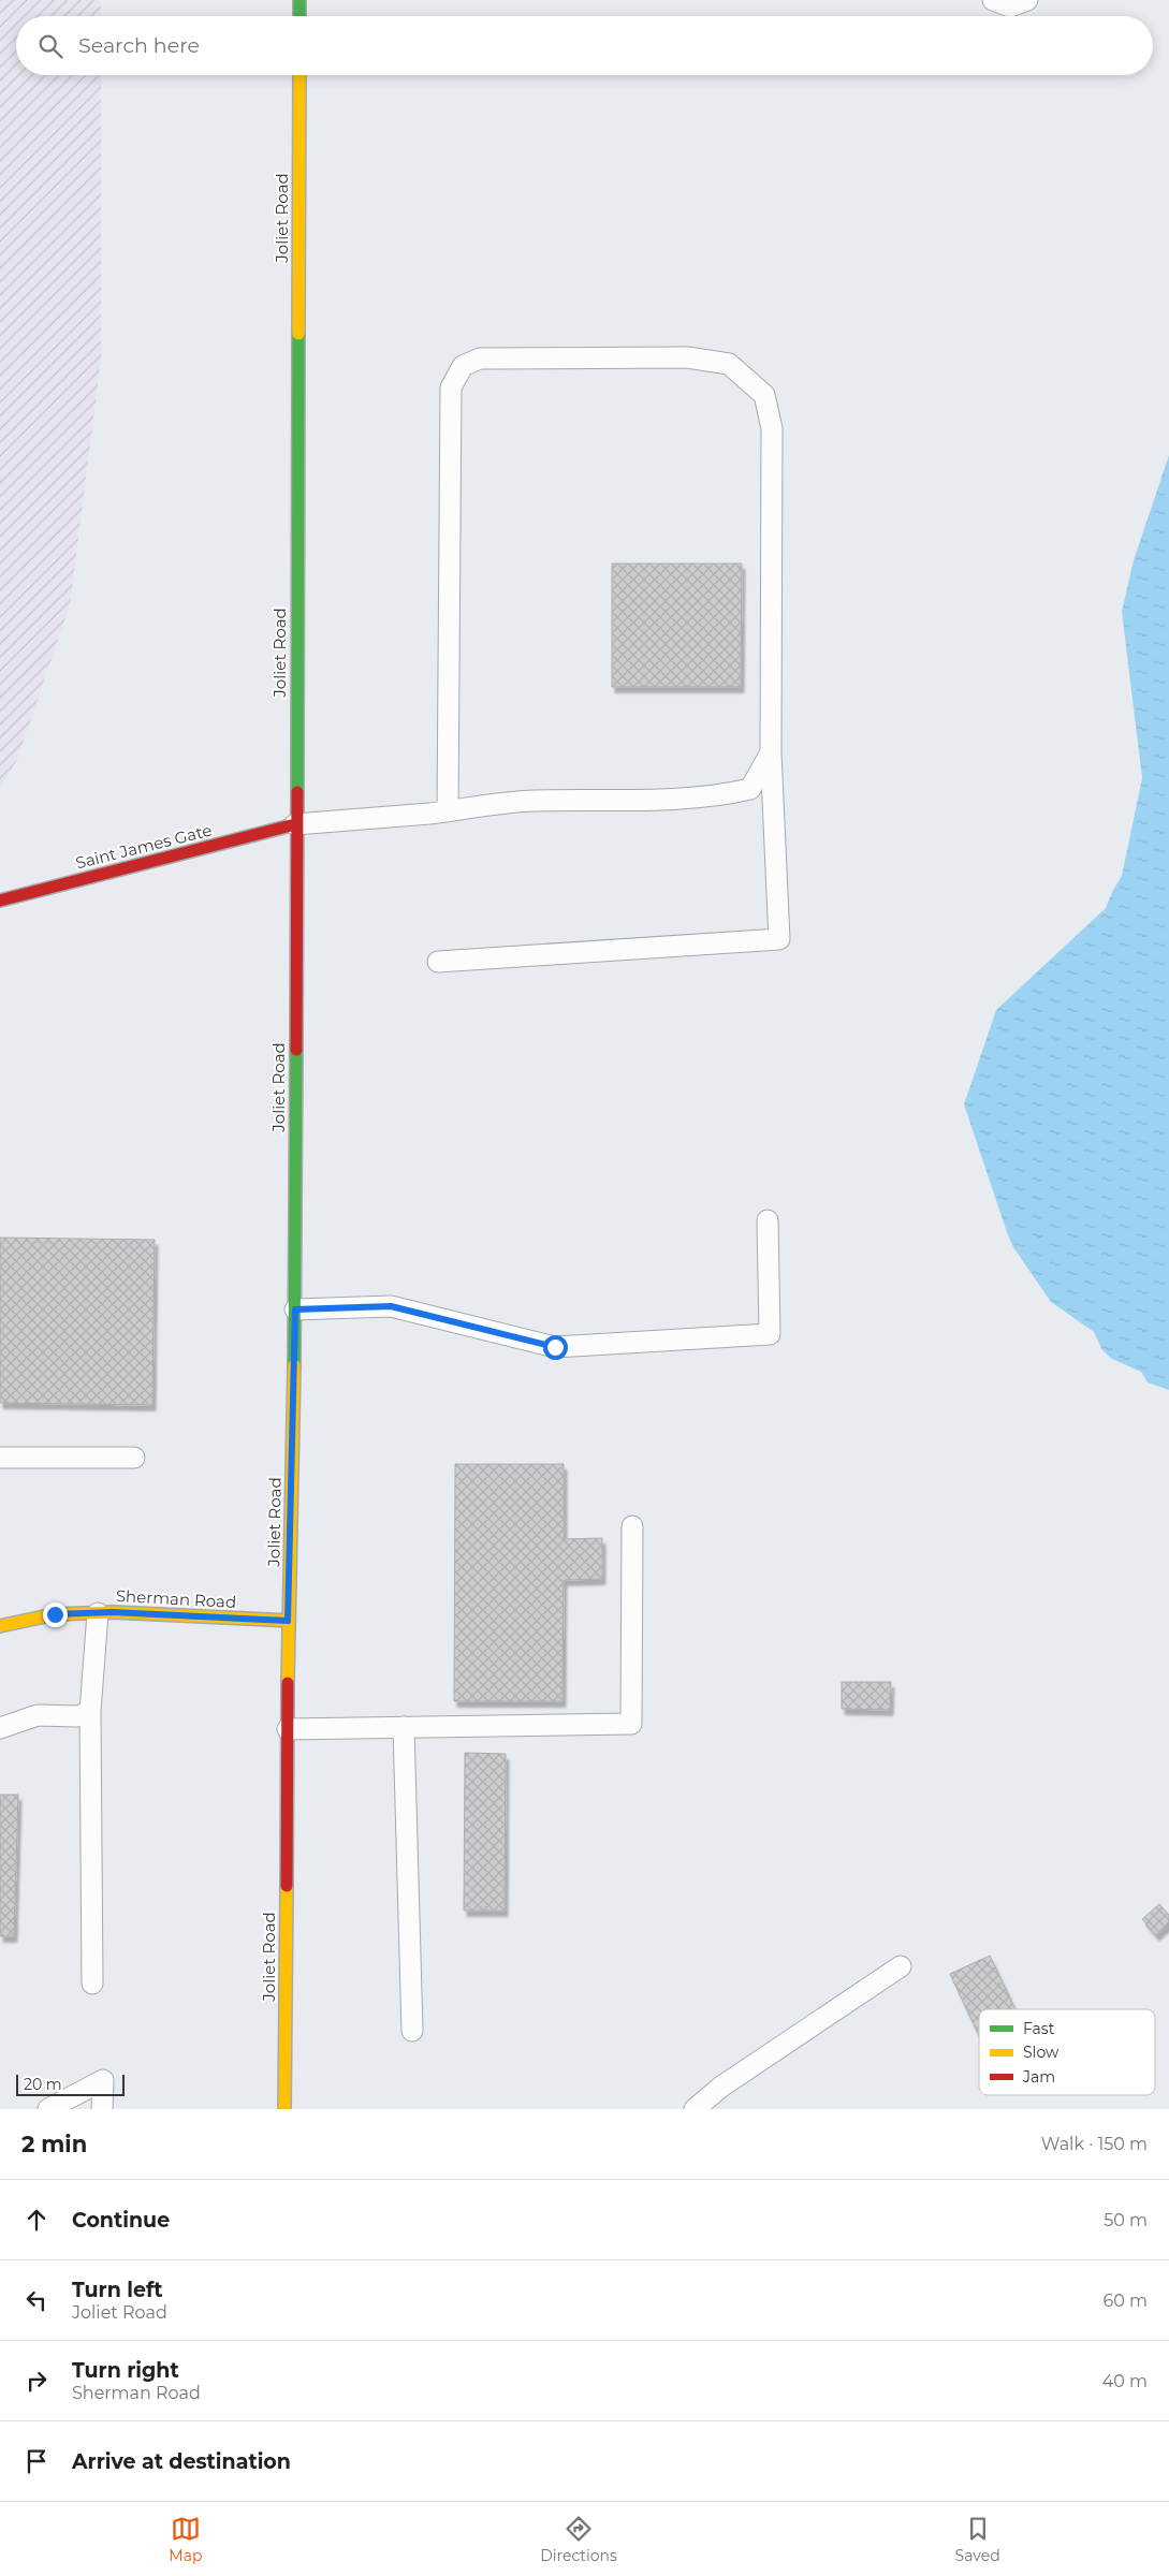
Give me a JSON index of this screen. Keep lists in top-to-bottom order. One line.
{"streets":{"main road":["Joliet Road","Saint James Gate","Sherman Road"]},"crossings":[["Joliet Road","Saint James Gate"],["Joliet Road","Sherman Road"]],"legend":["Fast","Slow","Jam"],"scale_bar":"20 m","page":{"search":"Search here","scale":"20 m","heading":["2 min","Walk · 150 m"],"list":[["Continue","50 m"],["Turn left","Joliet Road","60 m"],["Turn right","Sherman Road","40 m"],"Arrive at destination"],"nav":["Map","Directions","Saved"]}}
